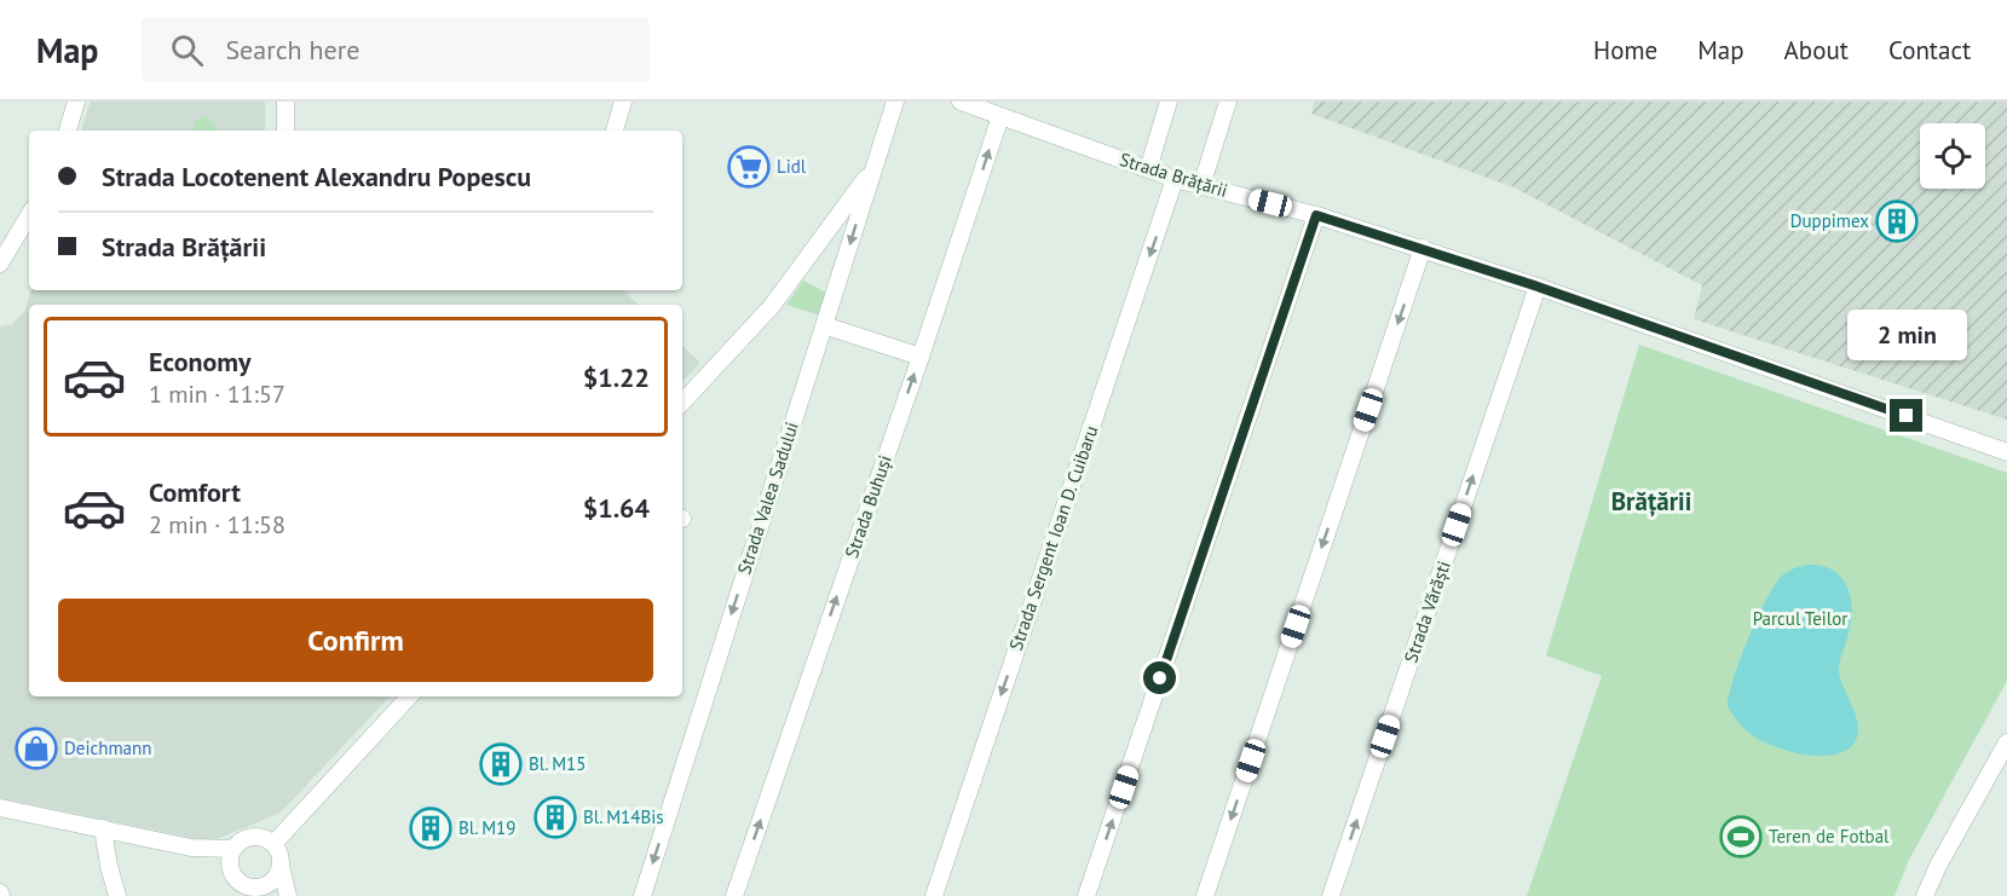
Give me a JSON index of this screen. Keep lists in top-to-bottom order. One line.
{"streets":{"street":["Strada Brățării","Strada Valea Sadului","Strada Buhuși","Strada Sergent Ioan D. Cuibaru","Strada Vărăști"]},"crossings":[["Strada Brățării","Strada Buhuși"],["Strada Brățării","Strada Sergent Ioan D. Cuibaru"],["Strada Brățării","Strada Vărăști"]],"one_way":["Strada Buhuși"],"districts":["Brățării"],"parks":["Parcul Teilor"],"places":{"supermarket":["Lidl"],"building":["Duppimex","Bl. M15","Bl. M14Bis","Bl. M19"],"shop":["Deichmann"],"sports":["Teren de Fotbal"]},"page":{"header":"Map","search":"Search here","nav":["Home","Map","About","Contact"],"banner":["Strada Locotenent Alexandru Popescu","Strada Brățării"],"bubble":"2 min","list":[{"name":"Economy","note":"1 min · 11:57","value":"$1.22"},{"name":"Comfort","note":"2 min · 11:58","value":"$1.64"}],"buttons":"Confirm"}}
